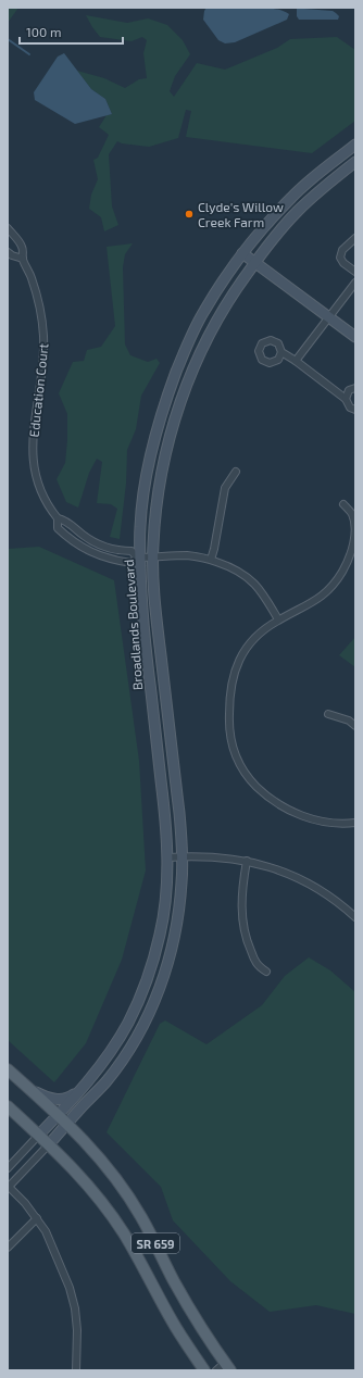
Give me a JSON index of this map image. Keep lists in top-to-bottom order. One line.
{"streets":{"main road":["Broadlands Boulevard","SR 659"],"street":["Education Court"]},"crossings":[["Education Court","Broadlands Boulevard"],["Broadlands Boulevard","SR 659"]],"places":["Clyde's Willow Creek Farm"],"scale_bar":"100 m"}
